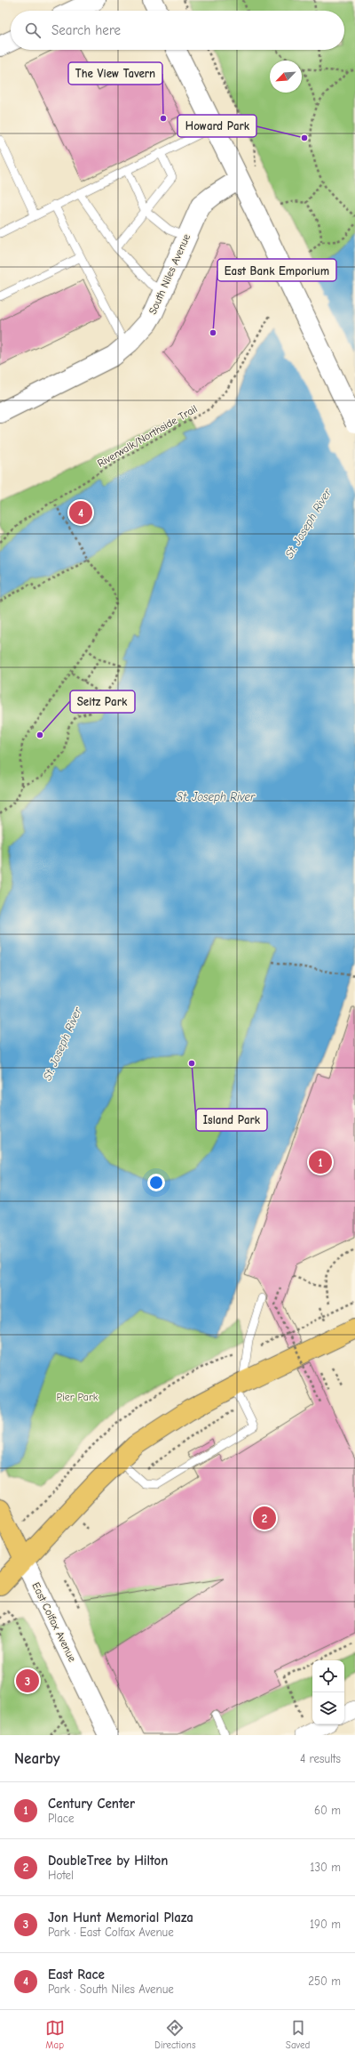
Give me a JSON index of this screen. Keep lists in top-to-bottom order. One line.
{"streets":{"main road":["East Colfax Avenue"],"street":["South Niles Avenue"],"path":["Riverwalk/Northside Trail"]},"water":["St. Joseph River"],"parks":["Pier Park"],"places":["The View Tavern","Howard Park","East Bank Emporium","Seitz Park","Island Park"],"north":"bottom left","page":{"search":"Search here","pins":["4","1","2","3"],"heading":["Nearby","4 results"],"list":[{"mark":"1","name":"Century Center","note":"Place","value":"60 m"},{"mark":"2","name":"DoubleTree by Hilton","note":"Hotel","value":"130 m"},{"mark":"3","name":"Jon Hunt Memorial Plaza","note":"Park · East Colfax Avenue","value":"190 m"},{"mark":"4","name":"East Race","note":"Park · South Niles Avenue","value":"250 m"}],"nav":["Map","Directions","Saved"]}}
